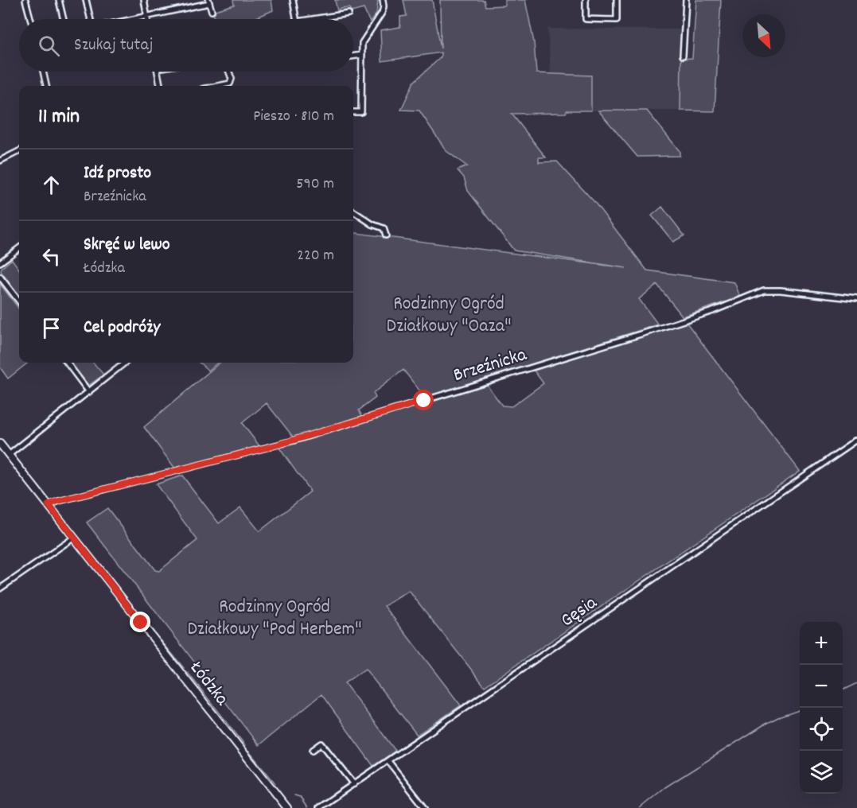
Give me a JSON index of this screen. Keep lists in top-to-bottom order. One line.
{"streets":{"main road":["Łódzka"],"street":["Brzeźnicka","Gęsia"]},"crossings":[["Brzeźnicka","Łódzka"]],"parks":["Rodzinny Ogród Działkowy \"Oaza\"","Rodzinny Ogród Działkowy \"Pod Herbem\""],"north":"bottom right","page":{"search":"Szukaj tutaj","heading":["11 min","Pieszo · 810 m"],"list":[["Idź prosto","Brzeźnicka","590 m"],["Skręć w lewo","Łódzka","220 m"],"Cel podróży"],"map_buttons":["+","−"]}}
